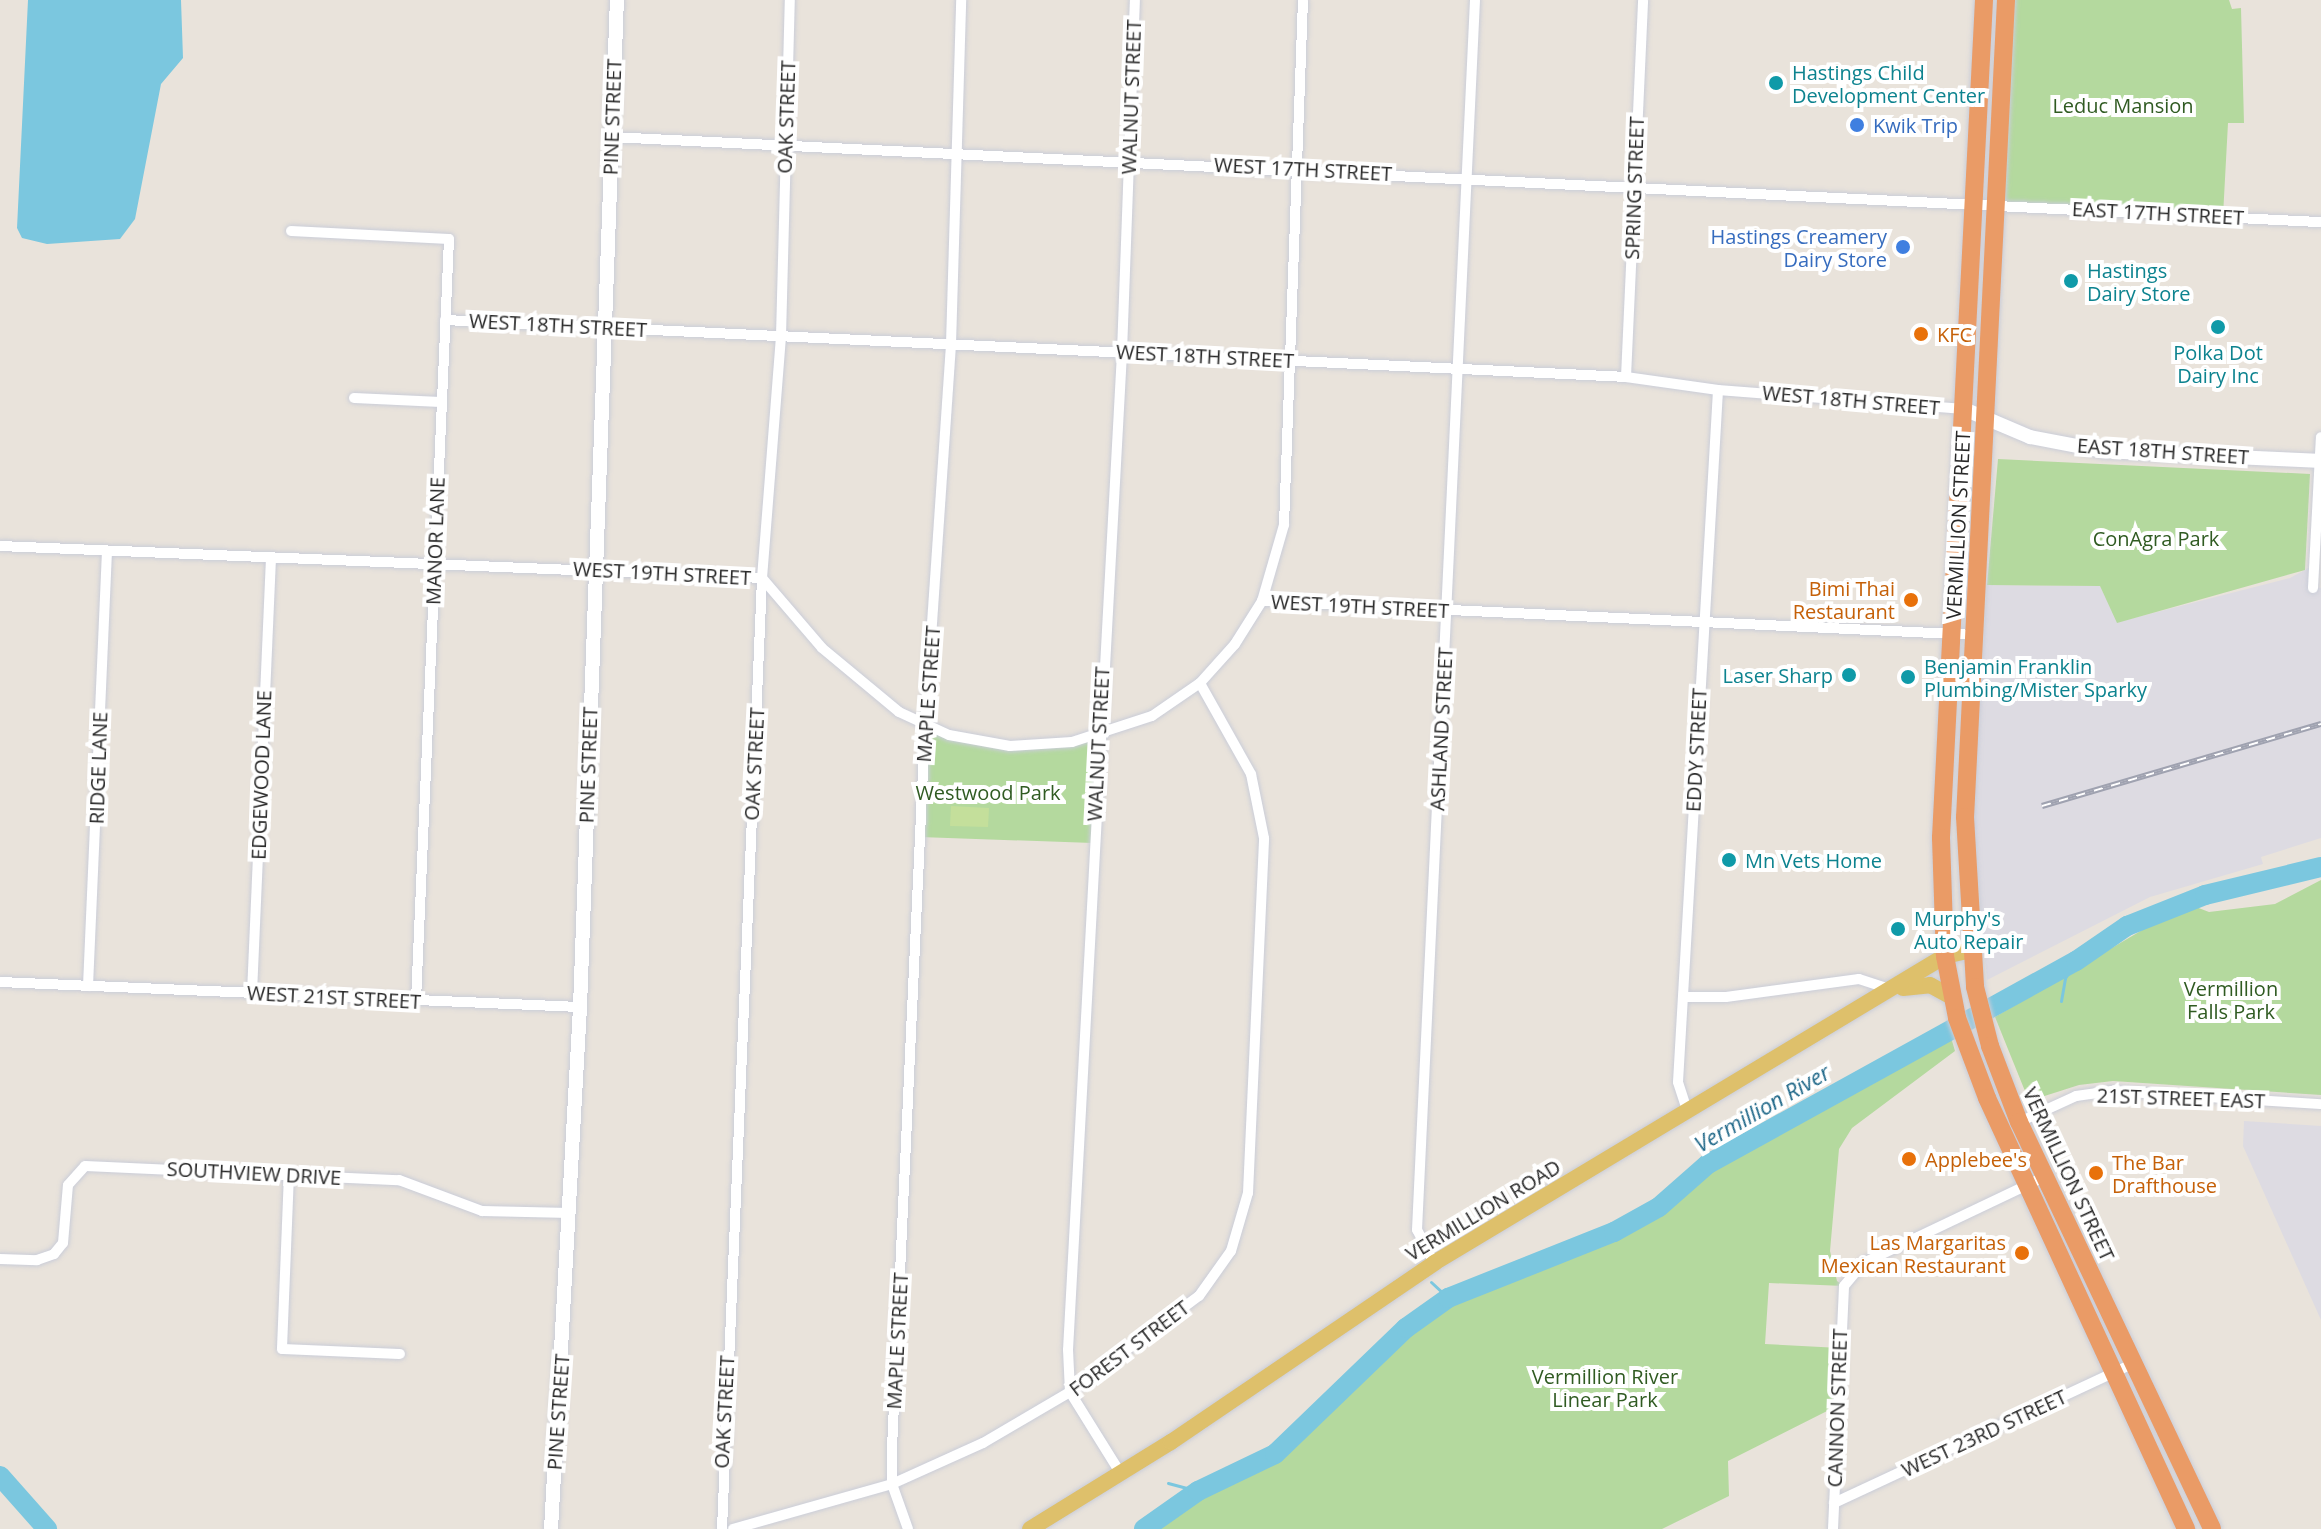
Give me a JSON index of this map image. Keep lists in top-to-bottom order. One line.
{"streets":{"highway":["VERMILLION STREET"],"main road":["VERMILLION ROAD"],"street":["WALNUT STREET","PINE STREET","OAK STREET","WEST 17TH STREET","SPRING STREET","EAST 17TH STREET","WEST 18TH STREET","EAST 18TH STREET","MANOR LANE","WEST 19TH STREET","MAPLE STREET","ASHLAND STREET","EDDY STREET","RIDGE LANE","EDGEWOOD LANE","WEST 21ST STREET","21ST STREET EAST","SOUTHVIEW DRIVE","FOREST STREET","CANNON STREET","WEST 23RD STREET"]},"crossings":[["WALNUT STREET","WEST 17TH STREET"],["WALNUT STREET","WEST 18TH STREET"],["WALNUT STREET","WEST 19TH STREET"],["WALNUT STREET","VERMILLION ROAD"],["WALNUT STREET","FOREST STREET"],["PINE STREET","WEST 17TH STREET"],["PINE STREET","WEST 18TH STREET"],["PINE STREET","WEST 19TH STREET"],["PINE STREET","WEST 21ST STREET"],["PINE STREET","SOUTHVIEW DRIVE"],["OAK STREET","WEST 17TH STREET"],["OAK STREET","WEST 18TH STREET"],["OAK STREET","WEST 19TH STREET"],["WEST 17TH STREET","SPRING STREET"],["WEST 17TH STREET","EAST 17TH STREET"],["WEST 17TH STREET","VERMILLION STREET"],["WEST 17TH STREET","MAPLE STREET"],["WEST 17TH STREET","ASHLAND STREET"],["SPRING STREET","WEST 18TH STREET"],["EAST 17TH STREET","VERMILLION STREET"],["WEST 18TH STREET","EAST 18TH STREET"],["WEST 18TH STREET","VERMILLION STREET"],["WEST 18TH STREET","MANOR LANE"],["WEST 18TH STREET","MAPLE STREET"],["WEST 18TH STREET","ASHLAND STREET"],["WEST 18TH STREET","EDDY STREET"],["EAST 18TH STREET","VERMILLION STREET"],["VERMILLION STREET","WEST 19TH STREET"],["VERMILLION STREET","21ST STREET EAST"],["VERMILLION STREET","VERMILLION ROAD"],["VERMILLION STREET","CANNON STREET"],["VERMILLION STREET","WEST 23RD STREET"],["MANOR LANE","WEST 19TH STREET"],["MANOR LANE","WEST 21ST STREET"],["WEST 19TH STREET","MAPLE STREET"],["WEST 19TH STREET","ASHLAND STREET"],["WEST 19TH STREET","EDDY STREET"],["WEST 19TH STREET","RIDGE LANE"],["WEST 19TH STREET","EDGEWOOD LANE"],["WEST 19TH STREET","FOREST STREET"],["MAPLE STREET","FOREST STREET"],["ASHLAND STREET","VERMILLION ROAD"],["EDDY STREET","VERMILLION ROAD"],["RIDGE LANE","WEST 21ST STREET"],["EDGEWOOD LANE","WEST 21ST STREET"],["CANNON STREET","WEST 23RD STREET"]],"water":["Vermillion River"],"parks":["Leduc Mansion","ConAgra Park","Westwood Park","Vermillion Falls Park","Vermillion River Linear Park"],"places":["Hastings Child Development Center","Kwik Trip","Hastings Creamery Dairy Store","Hastings Dairy Store","Polka Dot Dairy Inc","KFC","Bimi Thai Restaurant","Laser Sharp","Benjamin Franklin Plumbing/Mister Sparky","Mn Vets Home","Murphy's Auto Repair","Applebee's","The Bar Drafthouse","Las Margaritas Mexican Restaurant"]}
